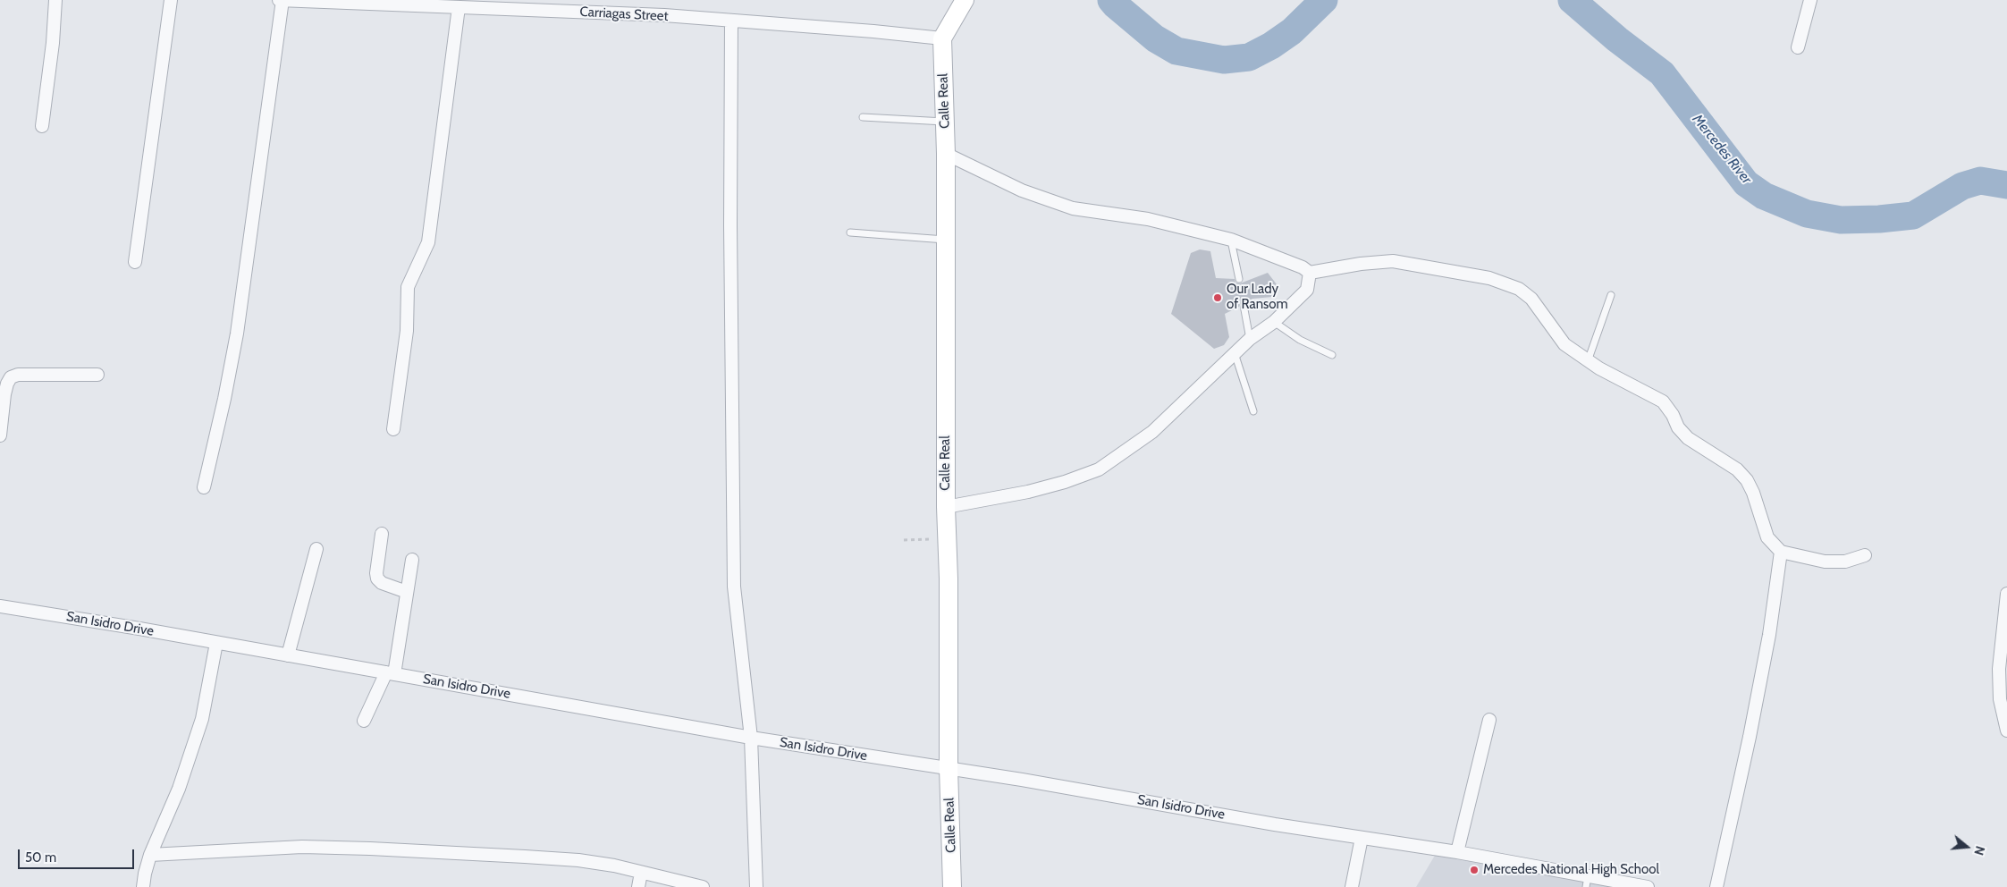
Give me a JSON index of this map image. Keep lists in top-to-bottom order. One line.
{"streets":{"street":["Carriagas Street","Calle Real","San Isidro Drive"]},"crossings":[["Carriagas Street","Calle Real"],["Calle Real","San Isidro Drive"]],"water":["Mercedes River"],"places":["Our Lady of Ransom","Mercedes National High School"],"scale_bar":"50 m","north":"right"}
